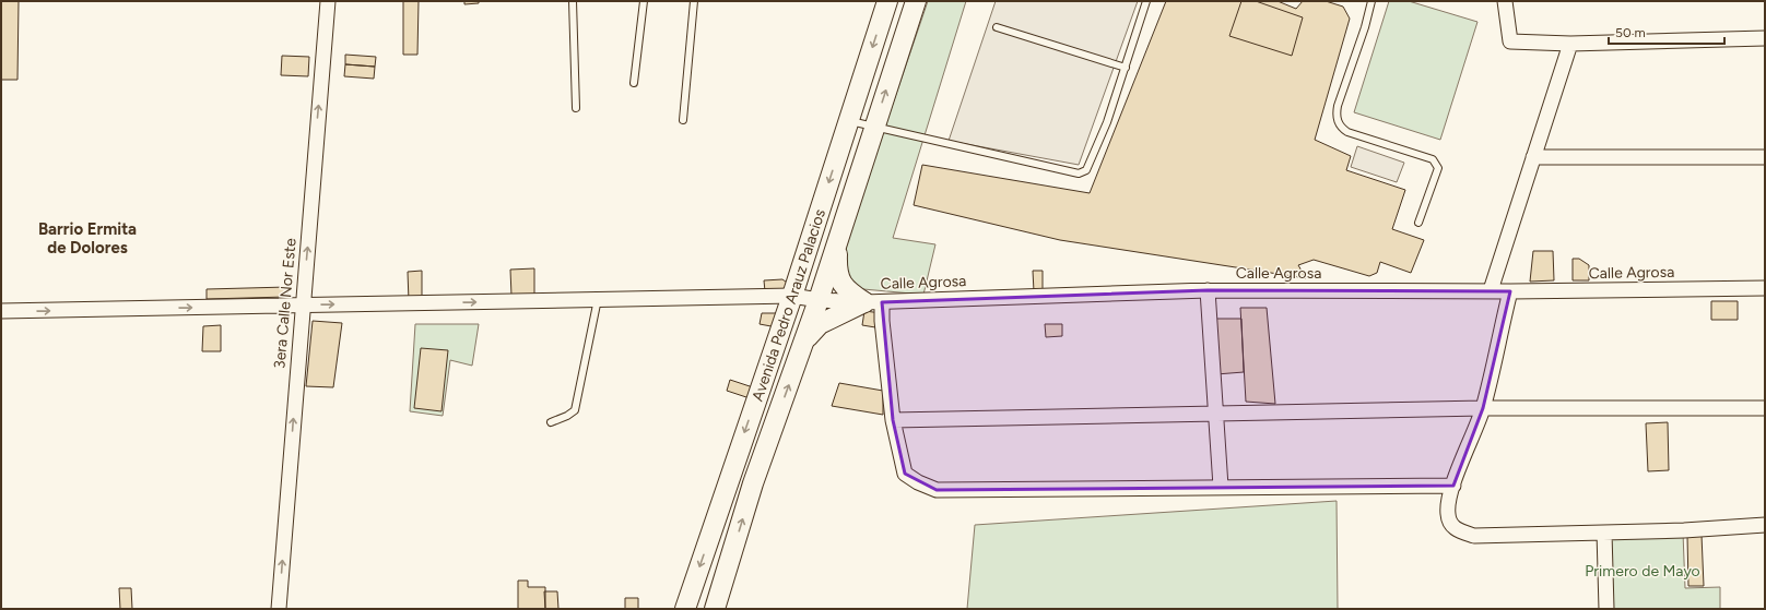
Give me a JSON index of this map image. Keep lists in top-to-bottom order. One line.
{"streets":{"street":["Calle Agrosa","3era Calle Nor Este","Avenida Pedro Arauz Palacios"]},"crossings":[["Calle Agrosa","3era Calle Nor Este"],["Calle Agrosa","Avenida Pedro Arauz Palacios"]],"one_way":["3era Calle Nor Este"],"districts":["Barrio Ermita de Dolores"],"parks":["Primero de Mayo"],"scale_bar":"50 m"}
